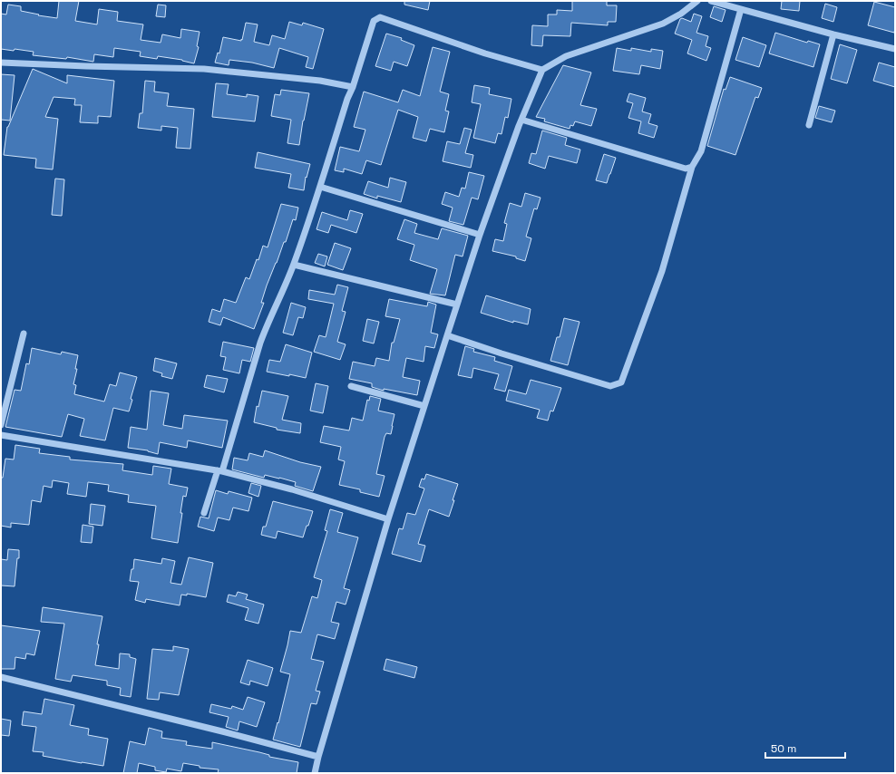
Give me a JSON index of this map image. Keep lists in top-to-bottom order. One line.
{"scale_bar":"50 m"}
